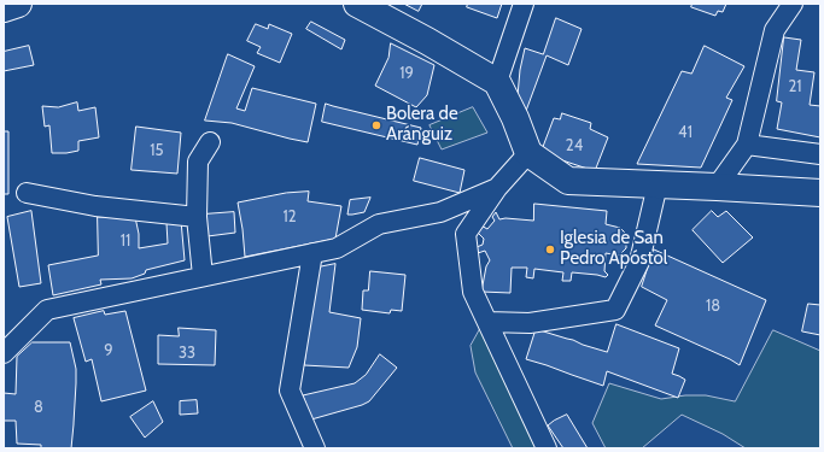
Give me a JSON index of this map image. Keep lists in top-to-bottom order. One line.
{"places":["Bolera de Aránguiz","Iglesia de San Pedro Apóstol"],"house_numbers":["19","21","41","24","15","12","11","18","9","33","8"]}
